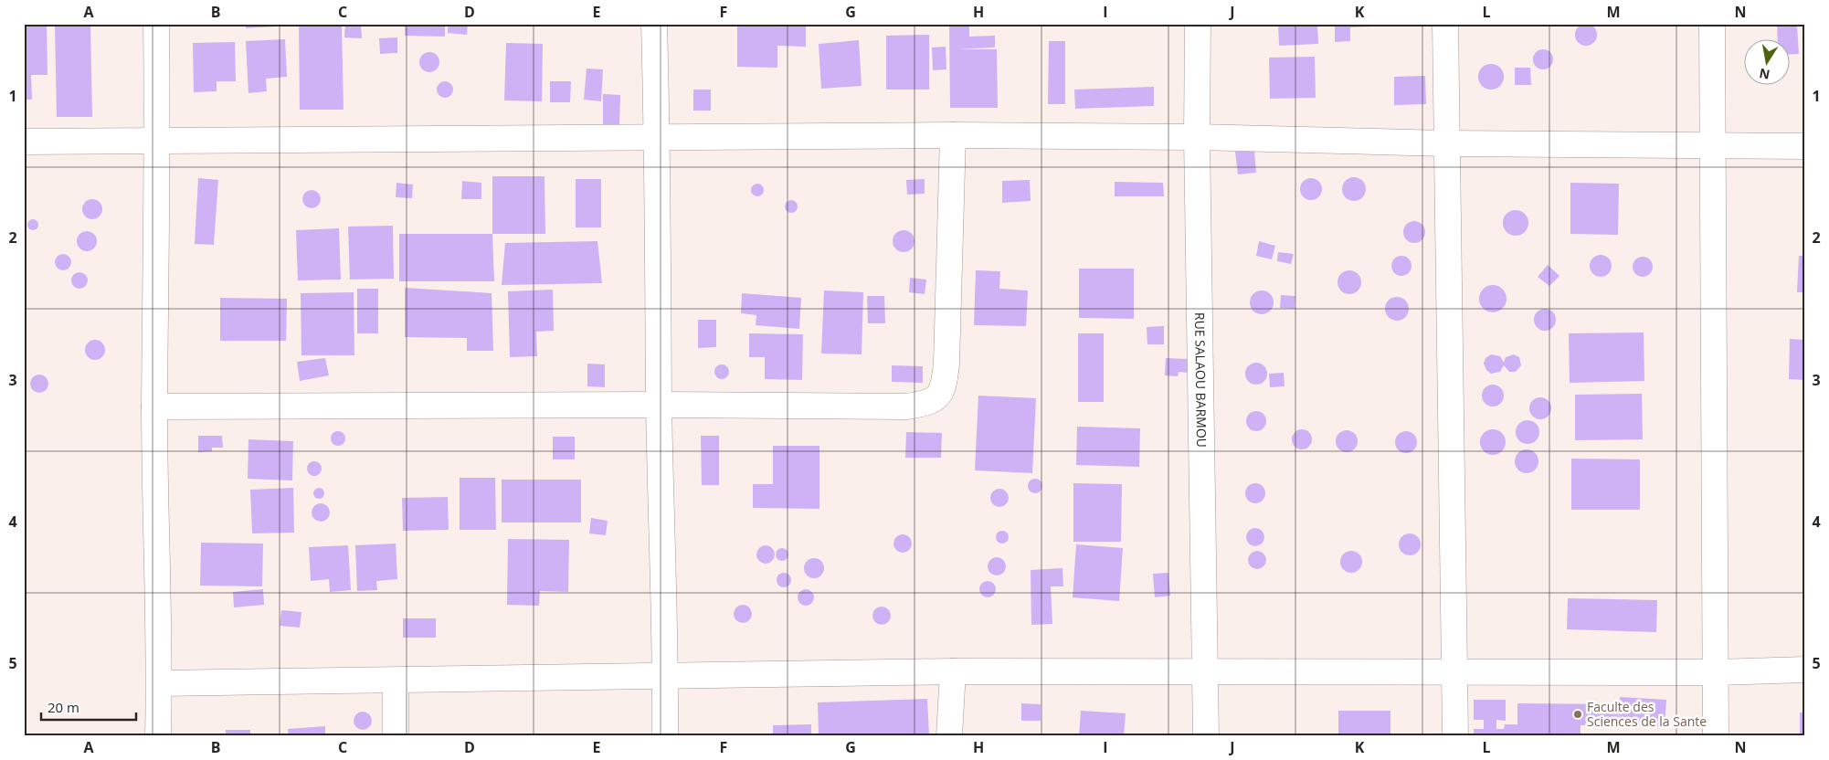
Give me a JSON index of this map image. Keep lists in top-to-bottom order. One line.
{"streets":{"street":["RUE SALAOU BARMOU"]},"places":["Faculte des Sciences de la Sante"],"scale_bar":"20 m","north":"bottom","grid":{"columns":["A","B","C","D","E","F","G","H","I","J","K","L","M","N"],"rows":["1","2","3","4","5"]}}
